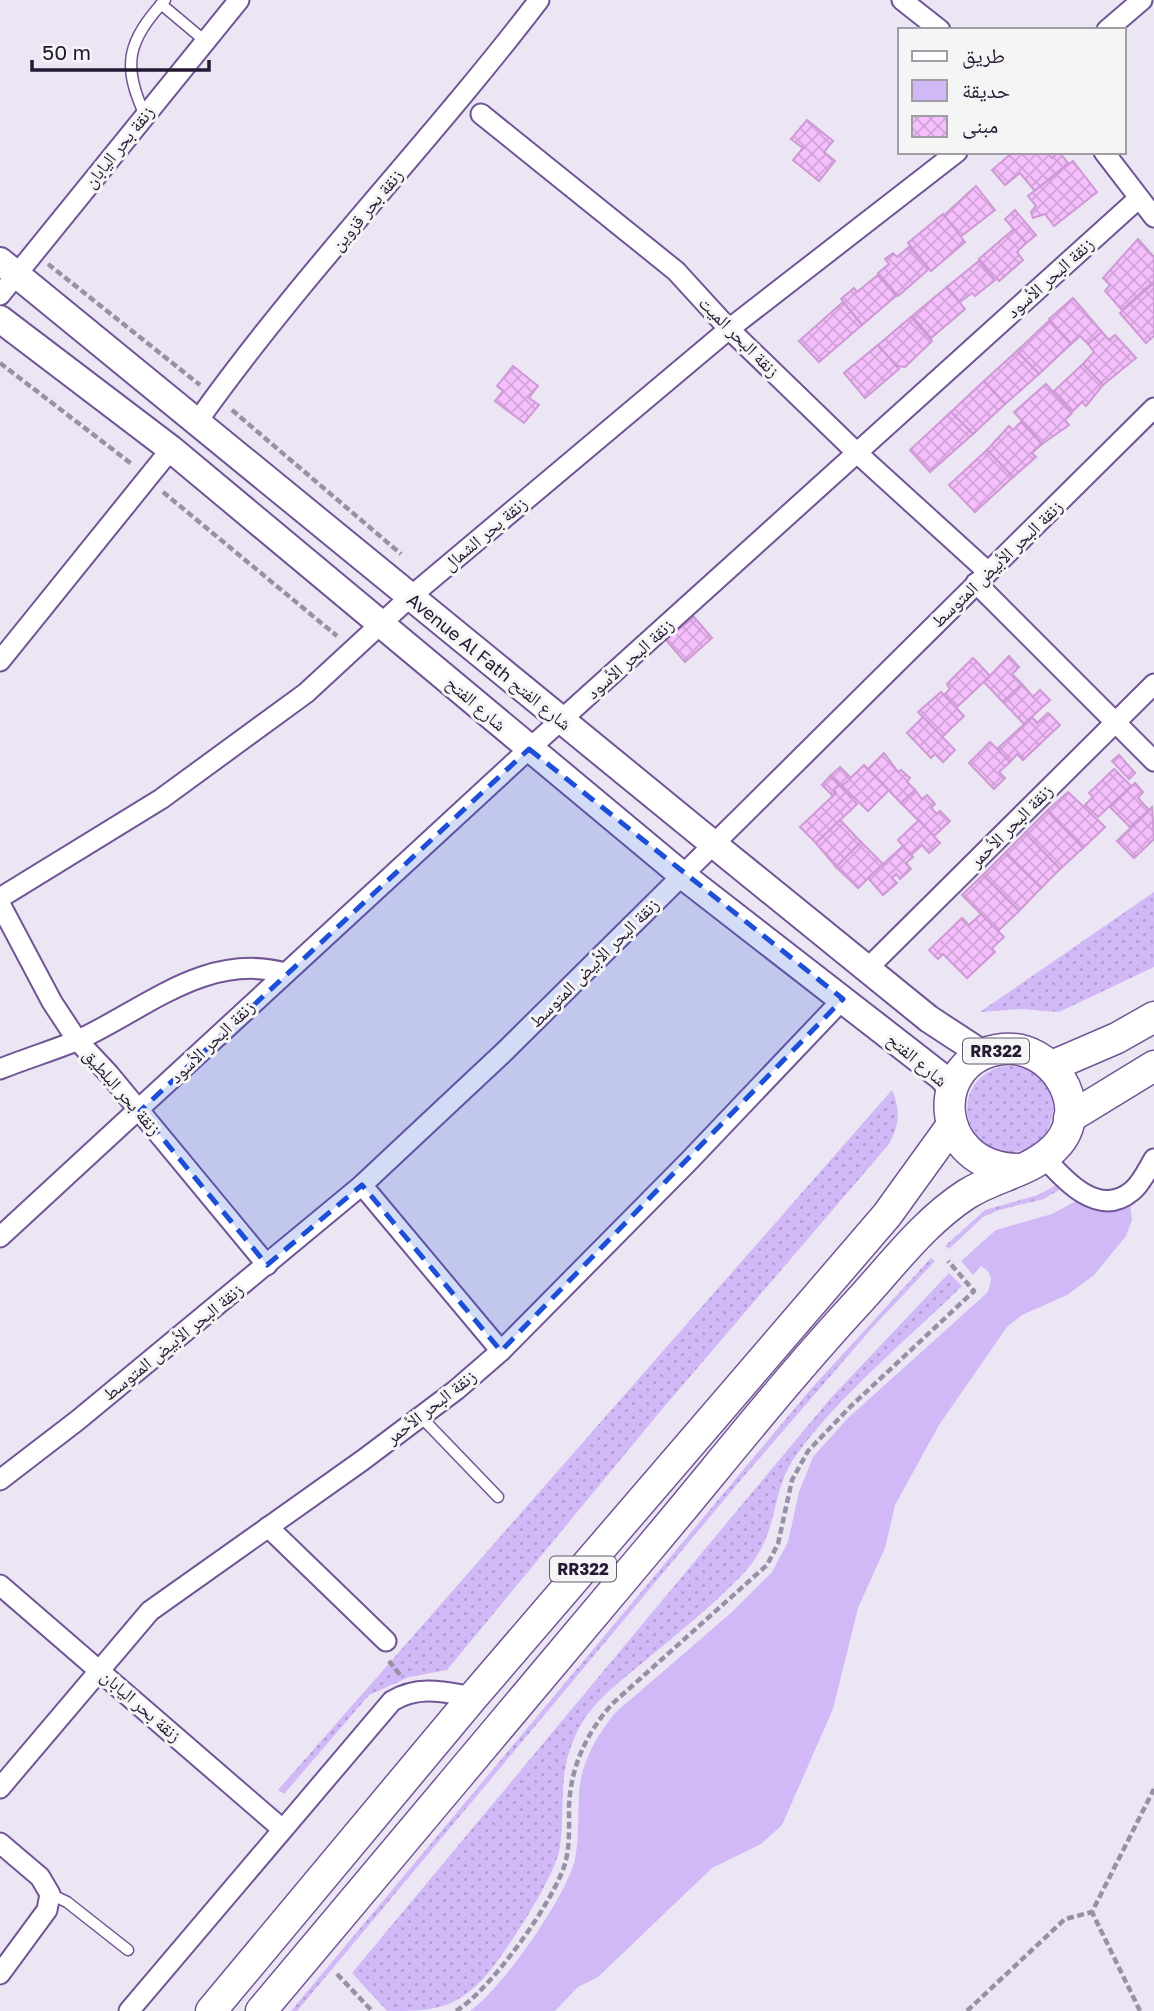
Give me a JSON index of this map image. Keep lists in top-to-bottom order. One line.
{"streets":{"main road":["RR322"],"street":["زنقة بحر اليابان","زنقة بحر قزوين","زنقة البحر الأسود","زنقة البحر الميت","زنقة بحر الشمال","زنقة البحر الأبيض المتوسط","Avenue Al Fath شارع الفتح","شارع الفتح","زنقة البحر الأحمر","زنقة بحر البلطيق"]},"crossings":[["زنقة بحر اليابان","Avenue Al Fath شارع الفتح"],["زنقة بحر اليابان","زنقة البحر الأحمر"],["زنقة بحر قزوين","Avenue Al Fath شارع الفتح"],["زنقة البحر الأسود","زنقة البحر الميت"],["زنقة البحر الأسود","Avenue Al Fath شارع الفتح"],["زنقة البحر الأسود","شارع الفتح"],["زنقة البحر الأسود","زنقة بحر البلطيق"],["زنقة البحر الميت","زنقة بحر الشمال"],["زنقة البحر الميت","زنقة البحر الأبيض المتوسط"],["زنقة البحر الميت","زنقة البحر الأحمر"],["زنقة بحر الشمال","Avenue Al Fath شارع الفتح"],["زنقة بحر الشمال","شارع الفتح"],["زنقة البحر الأبيض المتوسط","Avenue Al Fath شارع الفتح"],["زنقة البحر الأبيض المتوسط","شارع الفتح"],["زنقة البحر الأبيض المتوسط","زنقة بحر البلطيق"],["Avenue Al Fath شارع الفتح","شارع الفتح"],["Avenue Al Fath شارع الفتح","زنقة البحر الأحمر"],["Avenue Al Fath شارع الفتح","RR322"],["شارع الفتح","زنقة البحر الأحمر"],["شارع الفتح","RR322"]],"legend":["طريق","حديقة","مبنى"],"scale_bar":"50 m"}
